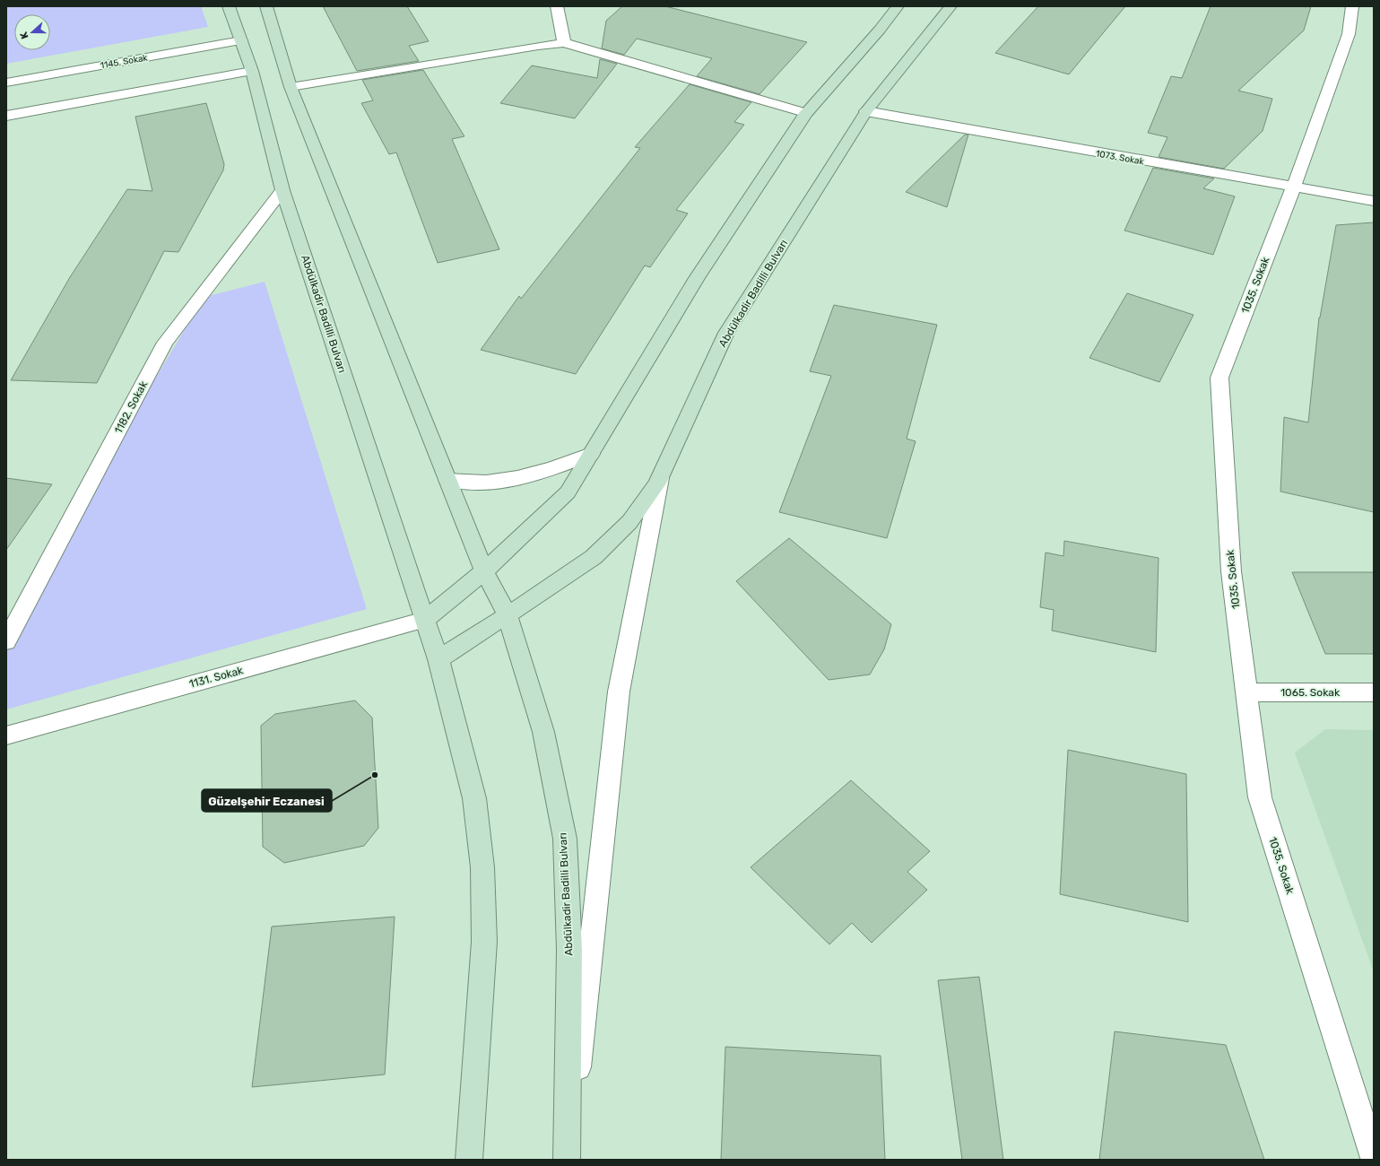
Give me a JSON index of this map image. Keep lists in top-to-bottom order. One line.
{"streets":{"main road":["Abdülkadir Badilli Bulvarı"],"street":["1145. Sokak","1073. Sokak","1035. Sokak","1182. Sokak","1131. Sokak","1065. Sokak"]},"crossings":[["1145. Sokak","Abdülkadir Badilli Bulvarı"],["1073. Sokak","1035. Sokak"],["1073. Sokak","Abdülkadir Badilli Bulvarı"],["1035. Sokak","1065. Sokak"],["Abdülkadir Badilli Bulvarı","1182. Sokak"],["Abdülkadir Badilli Bulvarı","1131. Sokak"]],"places":["Güzelşehir Eczanesi"],"north":"left"}
